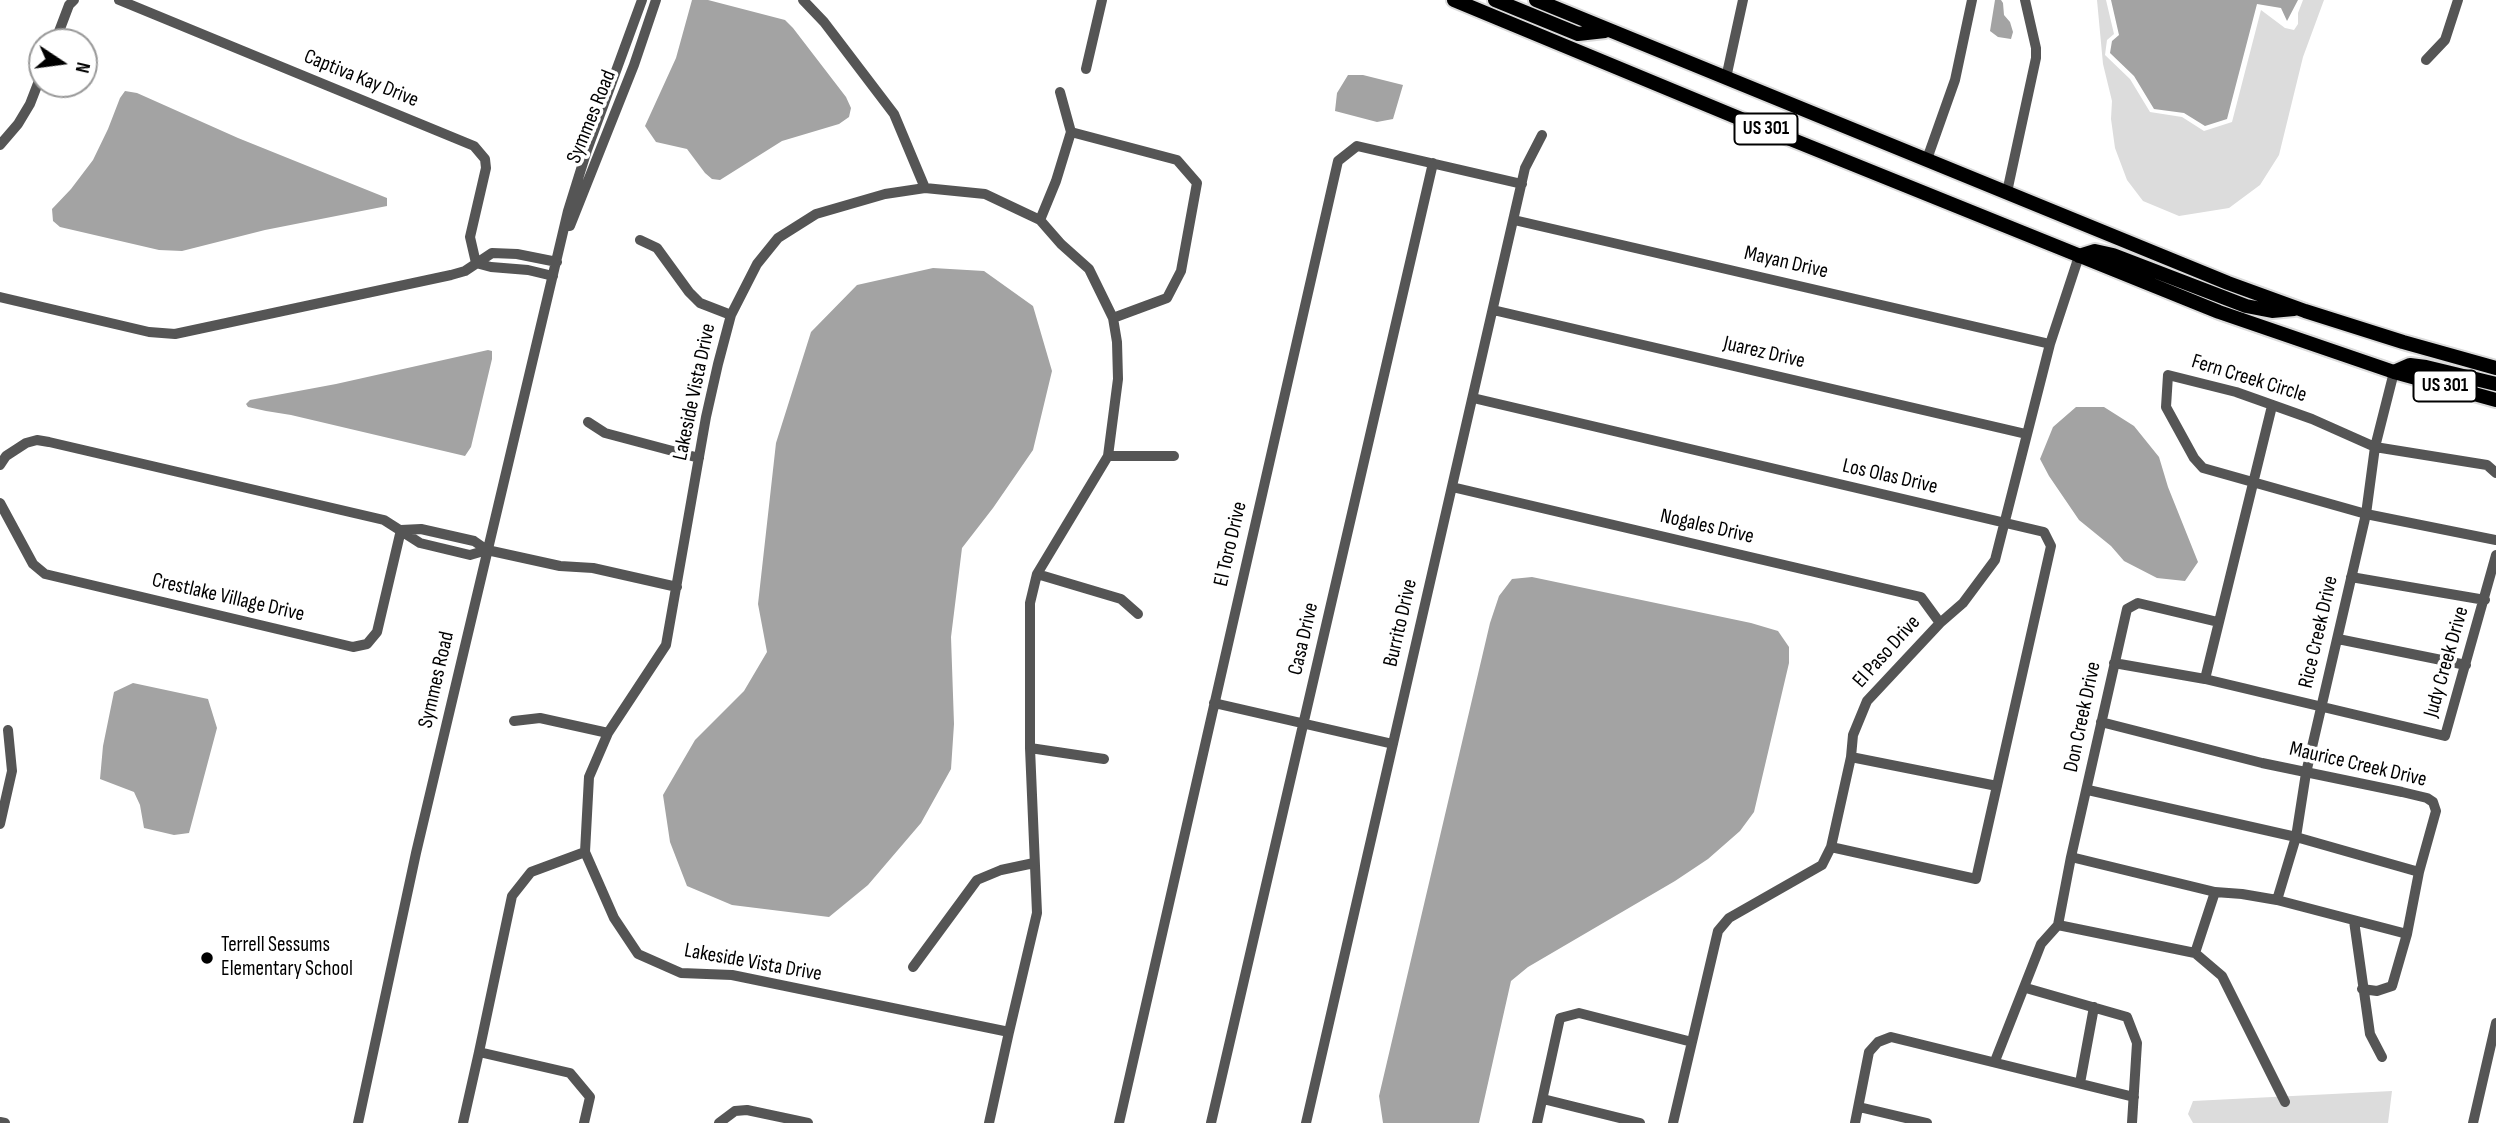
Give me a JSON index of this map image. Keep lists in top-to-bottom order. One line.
{"streets":{"main road":["US 301"],"street":["Captiva Kay Drive","Symmes Road","Mayan Drive","Juarez Drive","Fern Creek Circle","Lakeside Vista Drive","Los Olas Drive","Nogales Drive","El Toro Drive","Crestlake Village Drive","Burrito Drive","Rice Creek Drive","Casa Drive","El Paso Drive","Judy Creek Drive","Don Creek Drive","Maurice Creek Drive"]},"crossings":[["US 301","Rice Creek Drive"],["US 301","El Paso Drive"],["Mayan Drive","Burrito Drive"],["Mayan Drive","El Paso Drive"],["Juarez Drive","Burrito Drive"],["Juarez Drive","El Paso Drive"],["Fern Creek Circle","Rice Creek Drive"],["Los Olas Drive","Burrito Drive"],["Los Olas Drive","El Paso Drive"],["Nogales Drive","Burrito Drive"],["Nogales Drive","El Paso Drive"],["El Toro Drive","Burrito Drive"],["El Toro Drive","Casa Drive"],["Rice Creek Drive","Judy Creek Drive"],["Rice Creek Drive","Maurice Creek Drive"],["Judy Creek Drive","Don Creek Drive"],["Don Creek Drive","Maurice Creek Drive"]],"places":["Terrell Sessums Elementary School"],"north":"right"}
